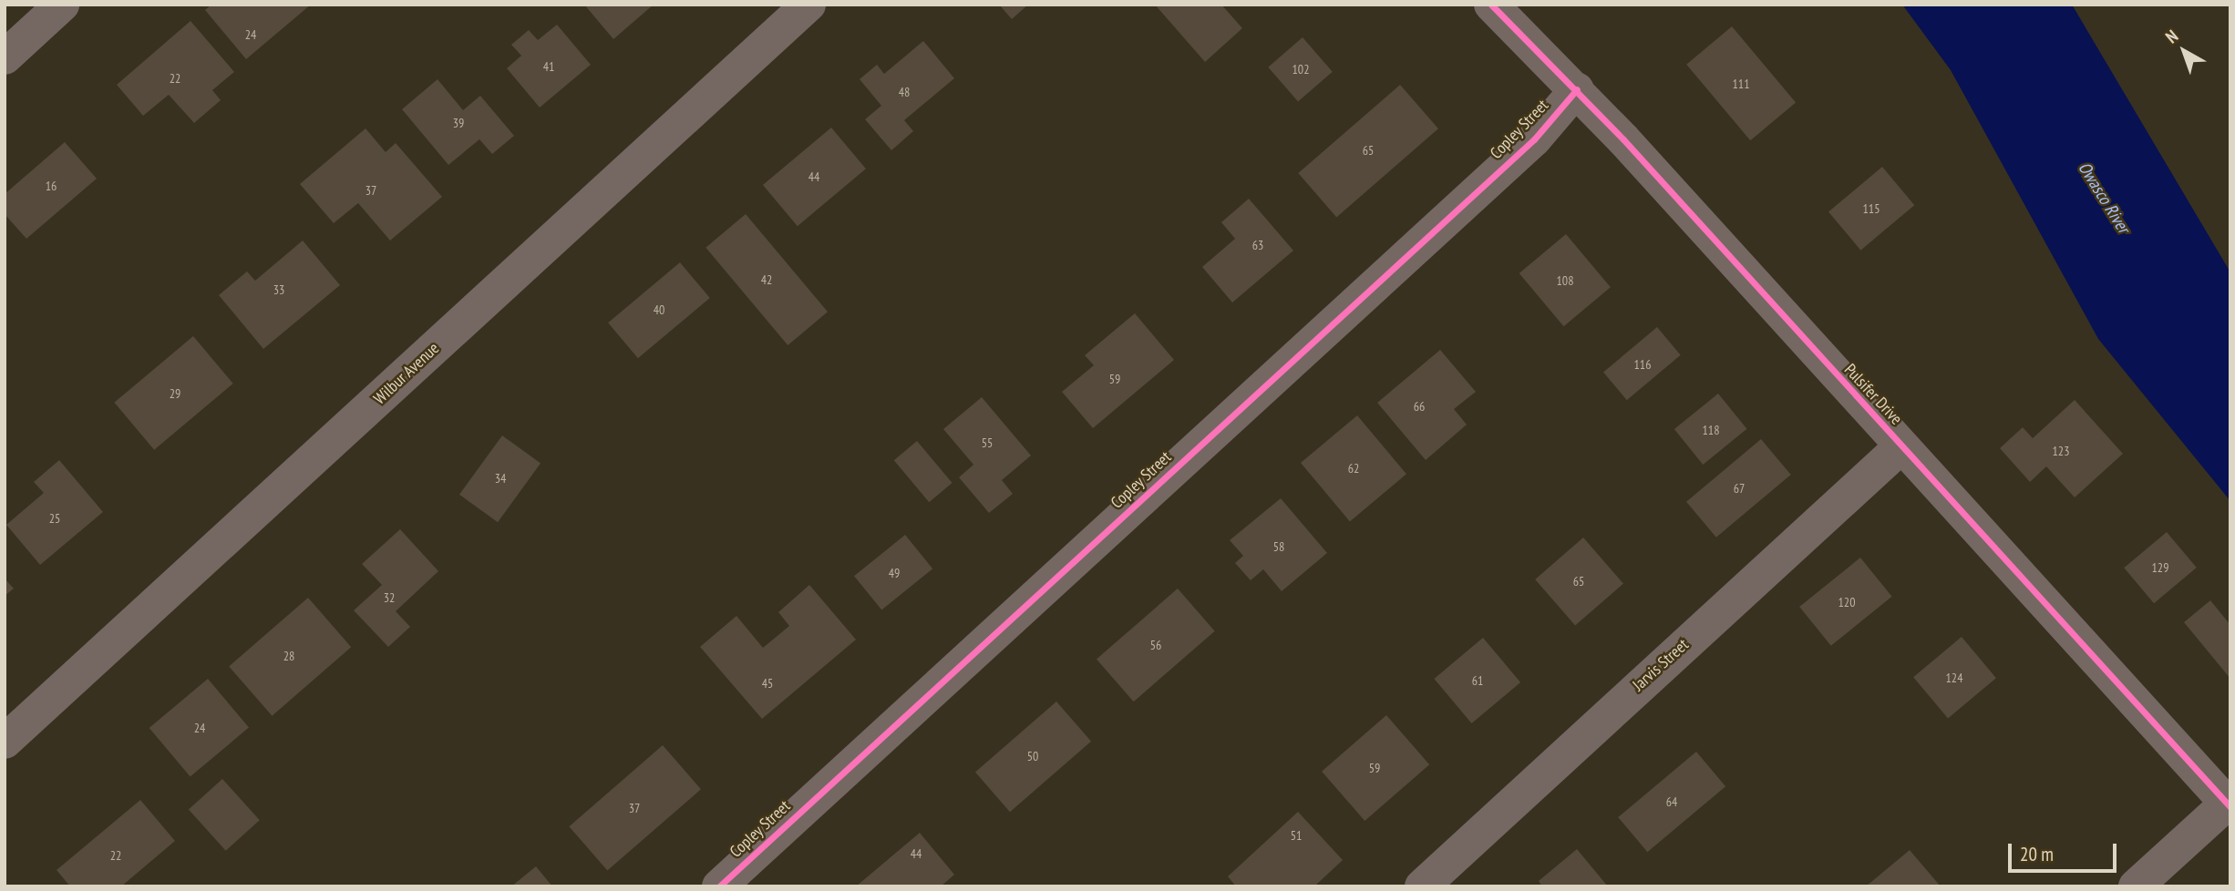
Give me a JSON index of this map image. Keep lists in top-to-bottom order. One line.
{"streets":{"street":["Copley Street","Wilbur Avenue","Pulsifer Drive","Jarvis Street"]},"crossings":[["Copley Street","Pulsifer Drive"],["Pulsifer Drive","Jarvis Street"]],"water":["Owasco River"],"house_numbers":["24","41","102","22","111","48","39","65","44","16","37","115","63","42","108","33","40","116","59","29","66","118","55","123","62","34","67","25","58","129","49","65","32","120","56","28","124","61","45","24","50","59","64","37","51","44","22"],"scale_bar":"20 m","north":"top left"}
